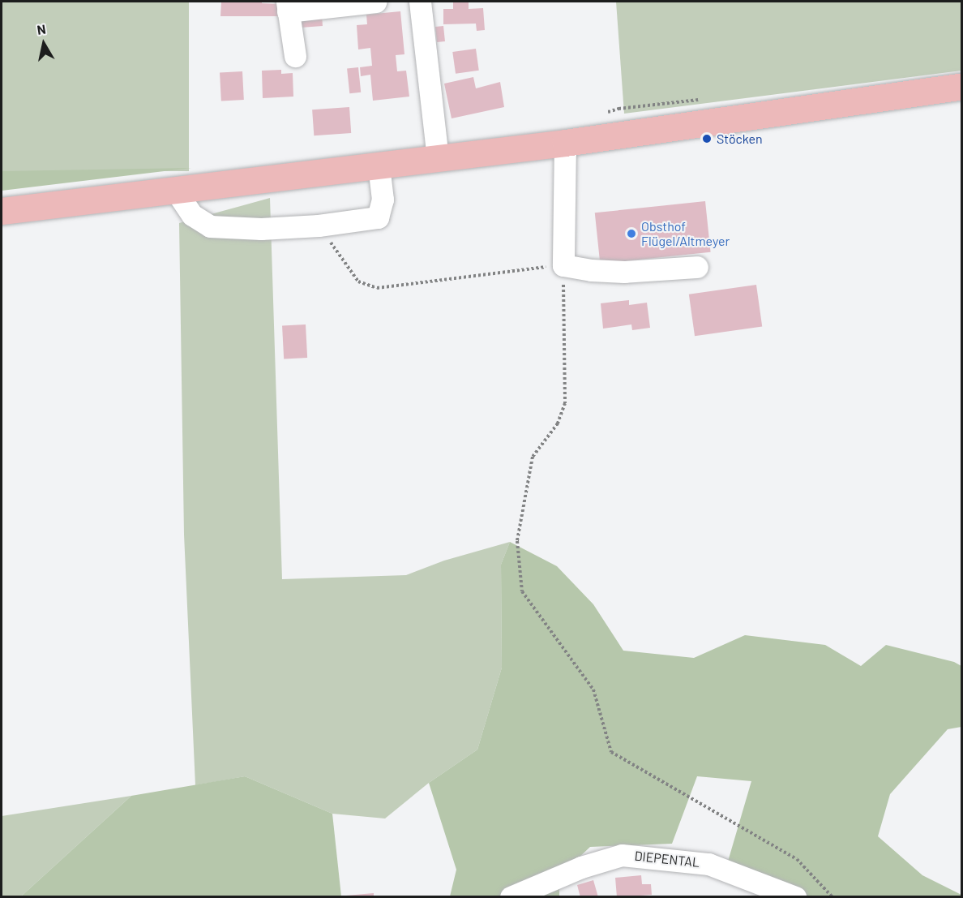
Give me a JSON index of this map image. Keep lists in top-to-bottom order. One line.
{"streets":{"street":["DIEPENTAL"]},"places":["Stöcken","Obsthof Flügel/Altmeyer"],"north":"top"}
